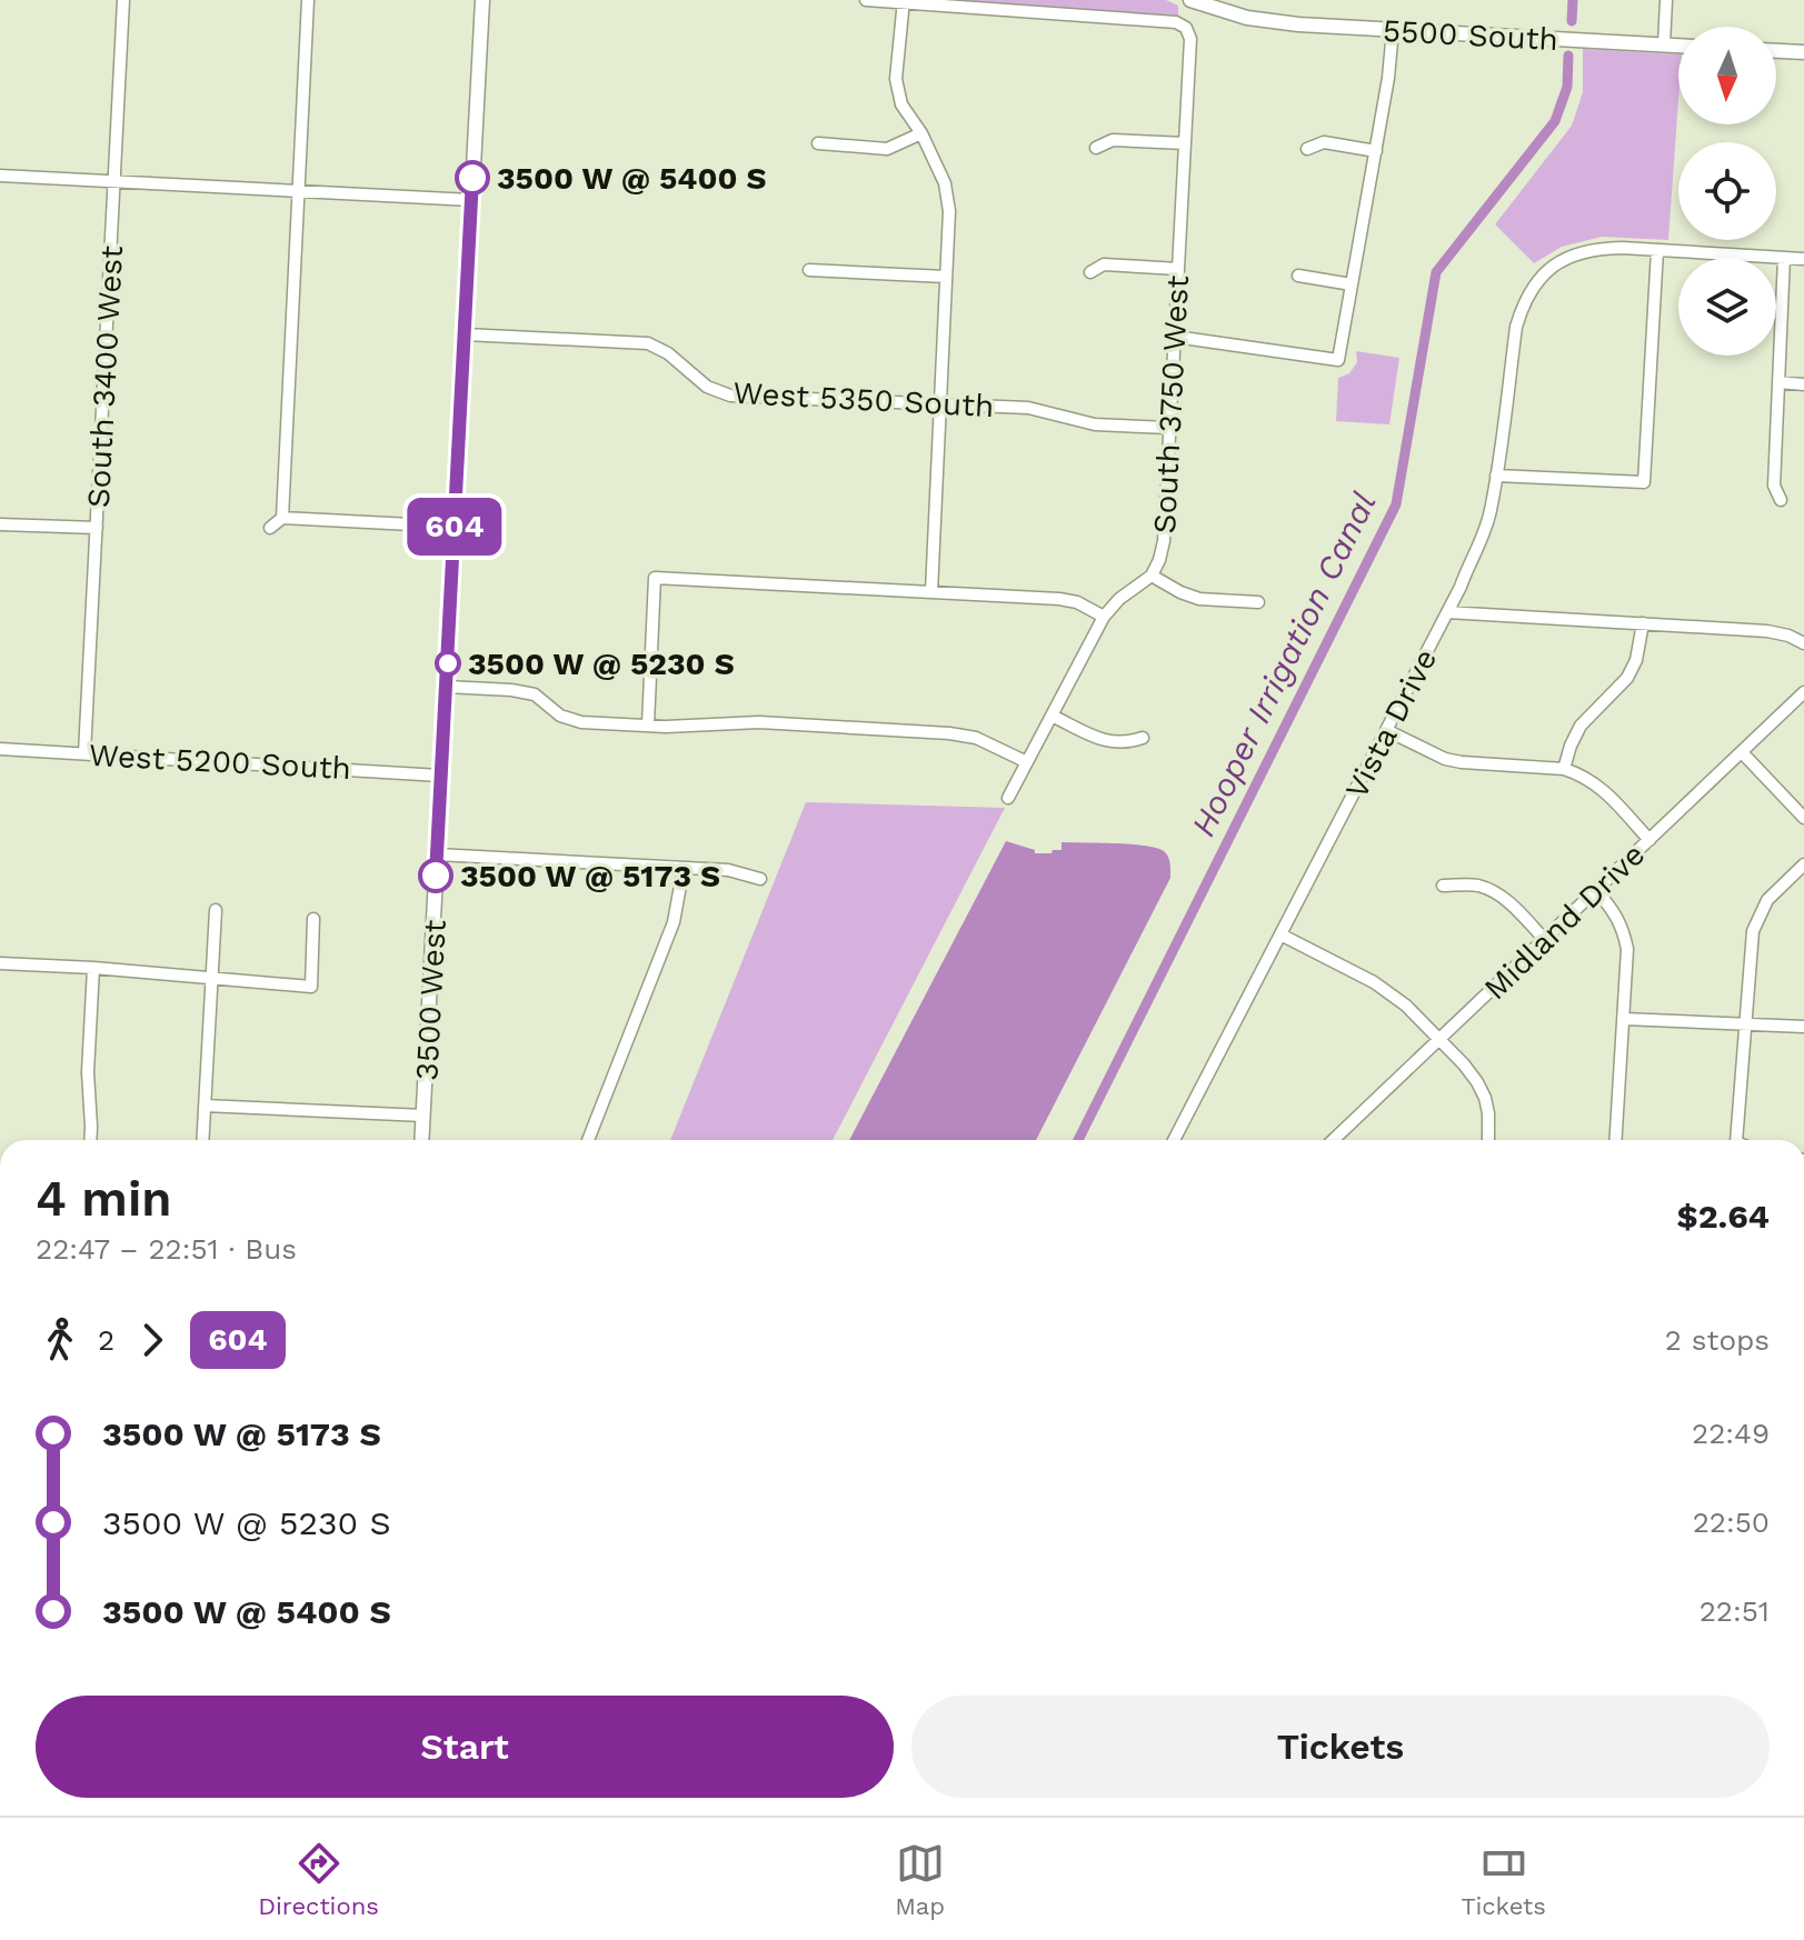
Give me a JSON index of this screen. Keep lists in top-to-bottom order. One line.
{"streets":{"main road":["5500 South","3500 West"],"street":["South 3400 West","West 5350 South","South 3750 West","Vista Drive","West 5200 South","Midland Drive"]},"crossings":[["South 3400 West","West 5200 South"],["West 5350 South","South 3750 West"],["West 5350 South","3500 West"],["West 5200 South","3500 West"]],"water":["Hooper Irrigation Canal"],"places":["3500 W @ 5400 S","3500 W @ 5230 S","3500 W @ 5173 S"],"lines":["bus line 604"],"north":"bottom","page":{"on_map":"604","heading":["4 min","22:47 – 22:51 · Bus","$2.64"],"legs":["2","604","2 stops"],"list":[{"name":"3500 W @ 5173 S","value":"22:49"},{"name":"3500 W @ 5230 S","value":"22:50"},{"name":"3500 W @ 5400 S","value":"22:51"}],"buttons":["Start","Tickets"],"tabs":["Directions","Map","Tickets"]}}
